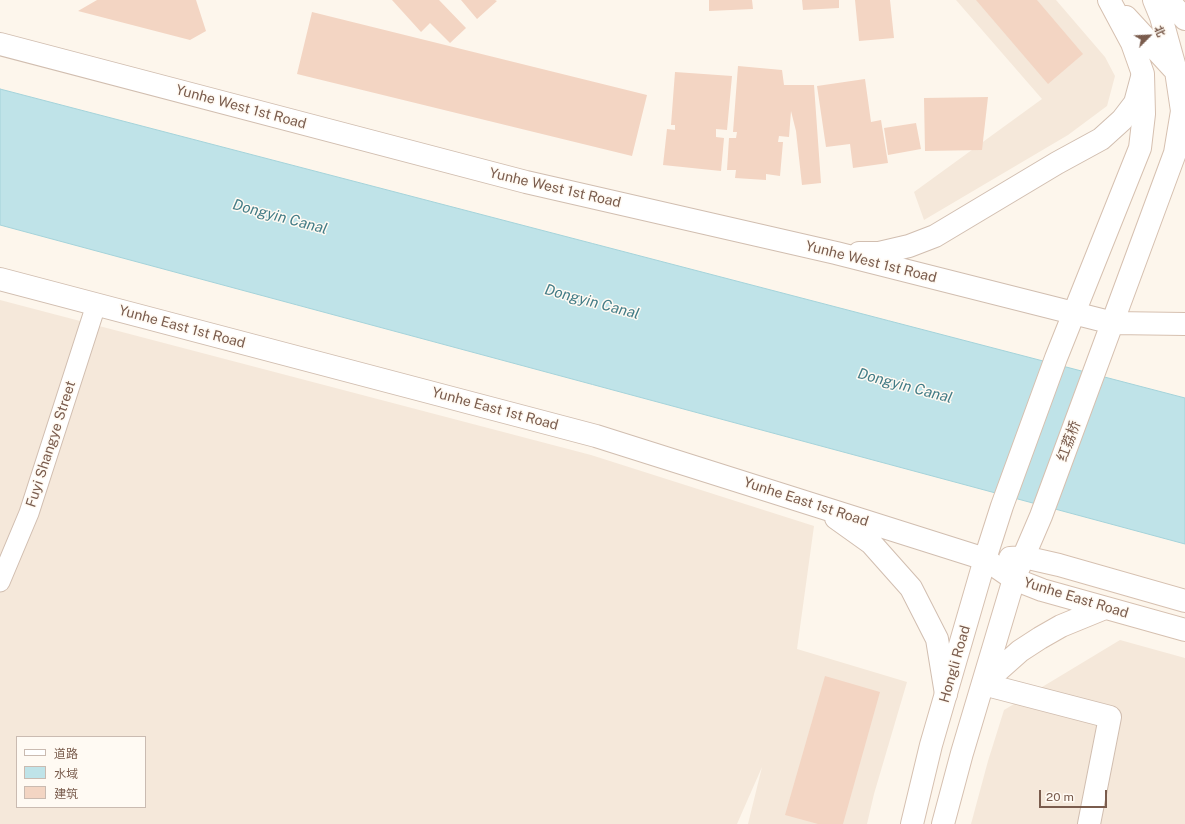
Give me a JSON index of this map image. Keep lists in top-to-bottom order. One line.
{"streets":{"street":["Yunhe West 1st Road","Yunhe East 1st Road","红荔桥","Fuyi Shangye Street","Yunhe East Road","Hongli Road"]},"crossings":[["Yunhe West 1st Road","红荔桥"],["Yunhe West 1st Road","Hongli Road"],["Yunhe East 1st Road","Fuyi Shangye Street"],["Yunhe East 1st Road","Yunhe East Road"],["Yunhe East 1st Road","Hongli Road"],["红荔桥","Yunhe East Road"],["Yunhe East Road","Hongli Road"]],"water":["Dongyin Canal"],"legend":["道路","水域","建筑"],"scale_bar":"20 m","north":"top right"}
